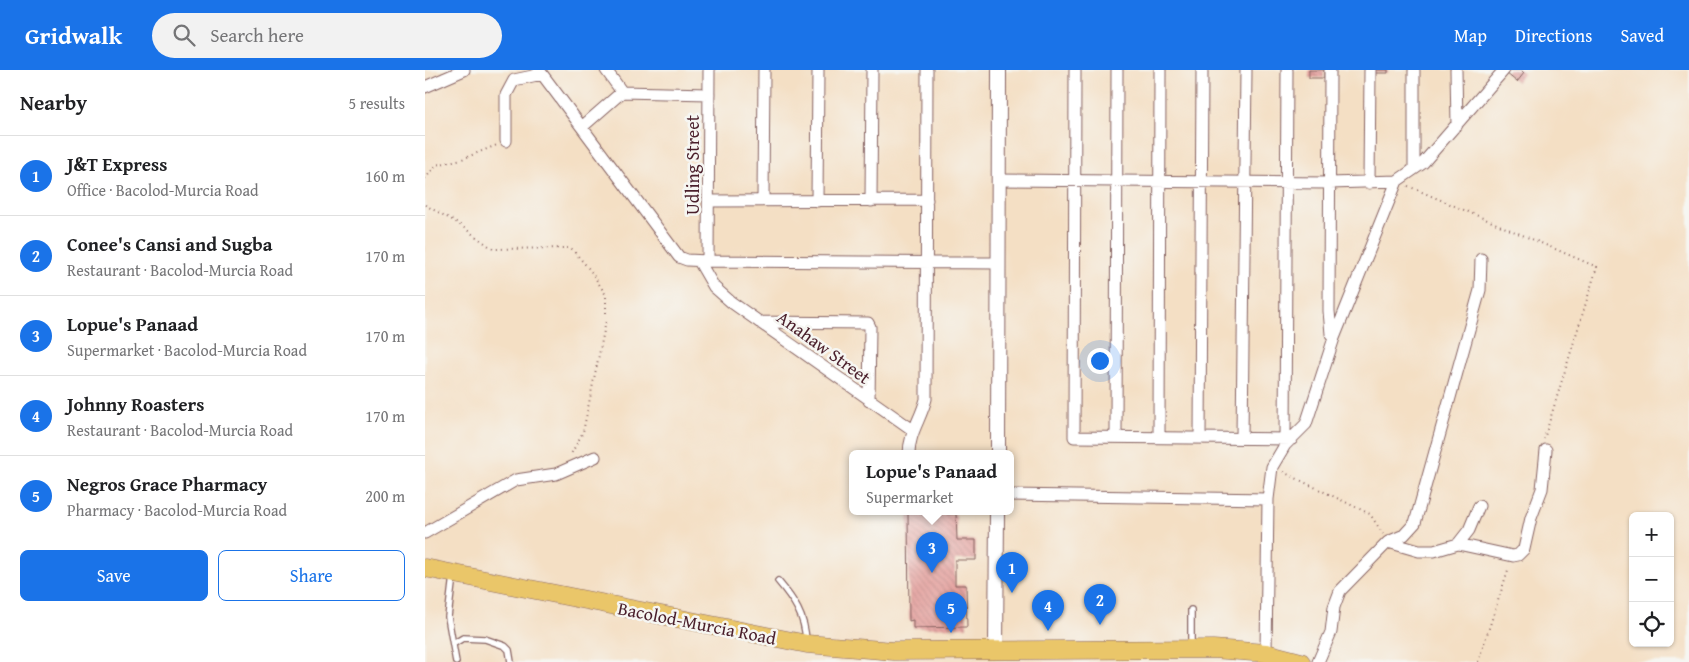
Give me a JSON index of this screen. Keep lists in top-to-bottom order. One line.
{"streets":{"main road":["Bacolod-Murcia Road"],"street":["Udling Street","Anahaw Street"]},"crossings":[["Udling Street","Anahaw Street"]],"page":{"header":"Gridwalk","search":"Search here","nav":["Map","Directions","Saved"],"heading":["Nearby","5 results"],"list":[{"mark":"1","name":"J&T Express","note":"Office · Bacolod-Murcia Road","value":"160 m"},{"mark":"2","name":"Conee's Cansi and Sugba","note":"Restaurant · Bacolod-Murcia Road","value":"170 m"},{"mark":"3","name":"Lopue's Panaad","note":"Supermarket · Bacolod-Murcia Road","value":"170 m"},{"mark":"4","name":"Johnny Roasters","note":"Restaurant · Bacolod-Murcia Road","value":"170 m"},{"mark":"5","name":"Negros Grace Pharmacy","note":"Pharmacy · Bacolod-Murcia Road","value":"200 m"}],"popup":["Lopue's Panaad","Supermarket"],"map_buttons":["+","−"],"pins":["3","1","2","4","5"],"buttons":["Save","Share"]}}
